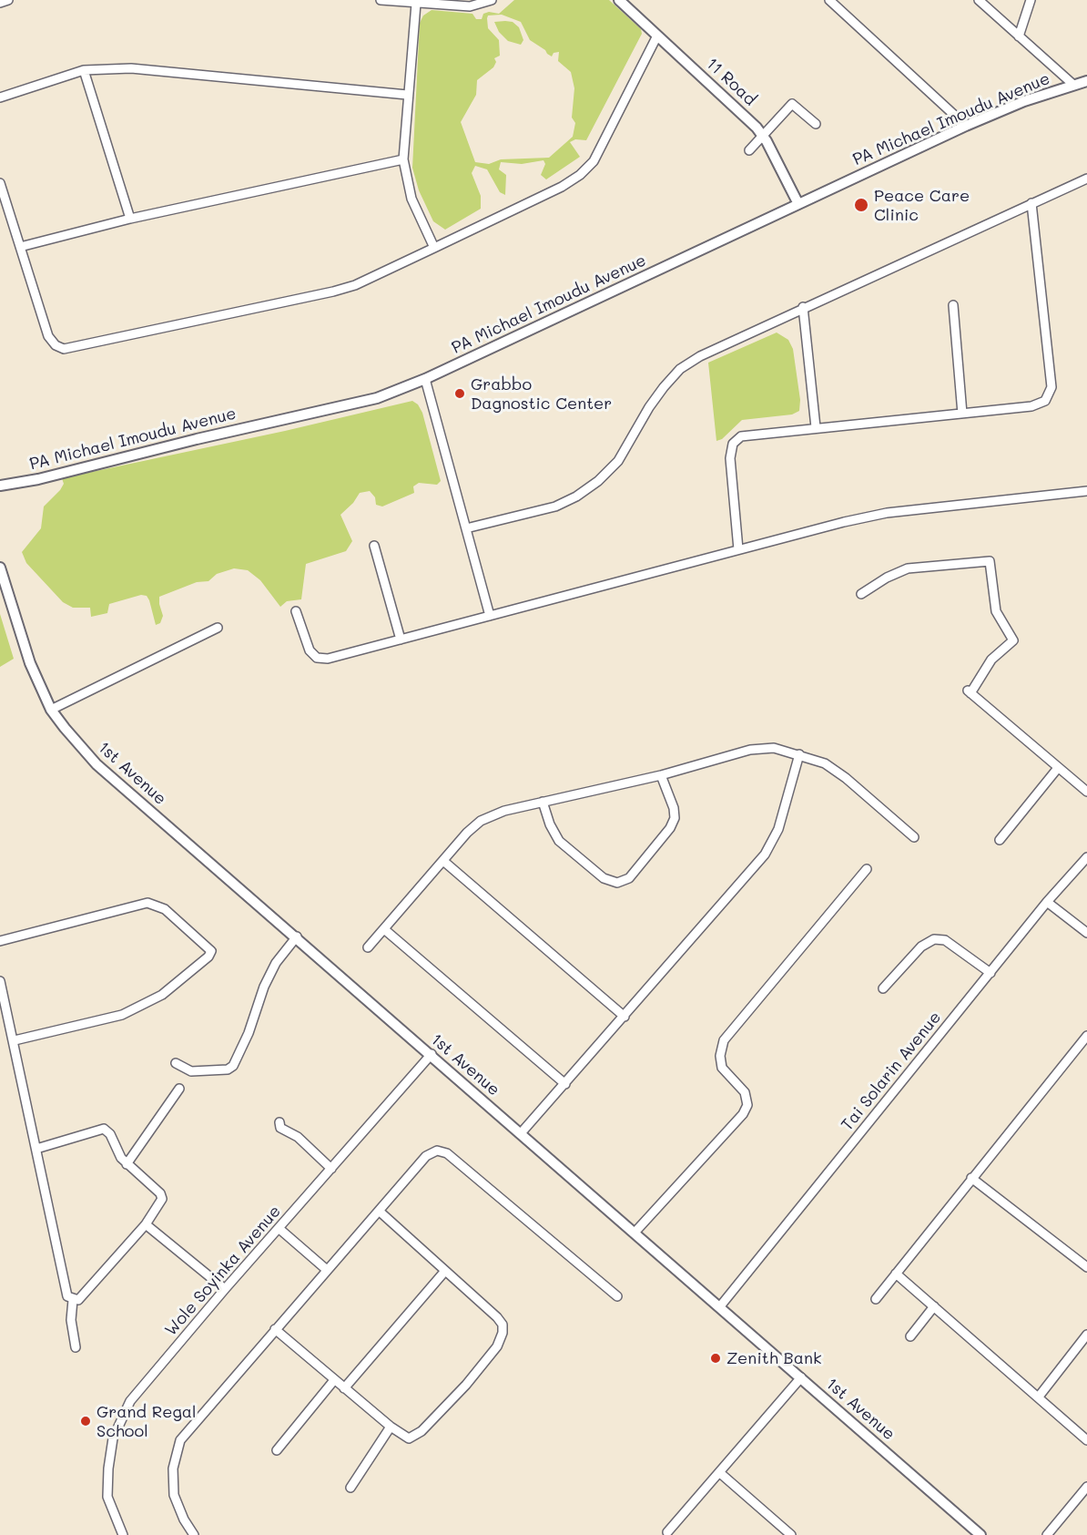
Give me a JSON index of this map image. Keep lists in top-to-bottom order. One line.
{"streets":{"street":["11 Road","PA Michael Imoudu Avenue","1st Avenue","Tai Solarin Avenue","Wole Soyinka Avenue"]},"crossings":[["11 Road","PA Michael Imoudu Avenue"],["1st Avenue","Tai Solarin Avenue"],["1st Avenue","Wole Soyinka Avenue"]],"places":["Peace Care Clinic","Grabbo Dagnostic Center","Zenith Bank","Grand Regal School"]}
